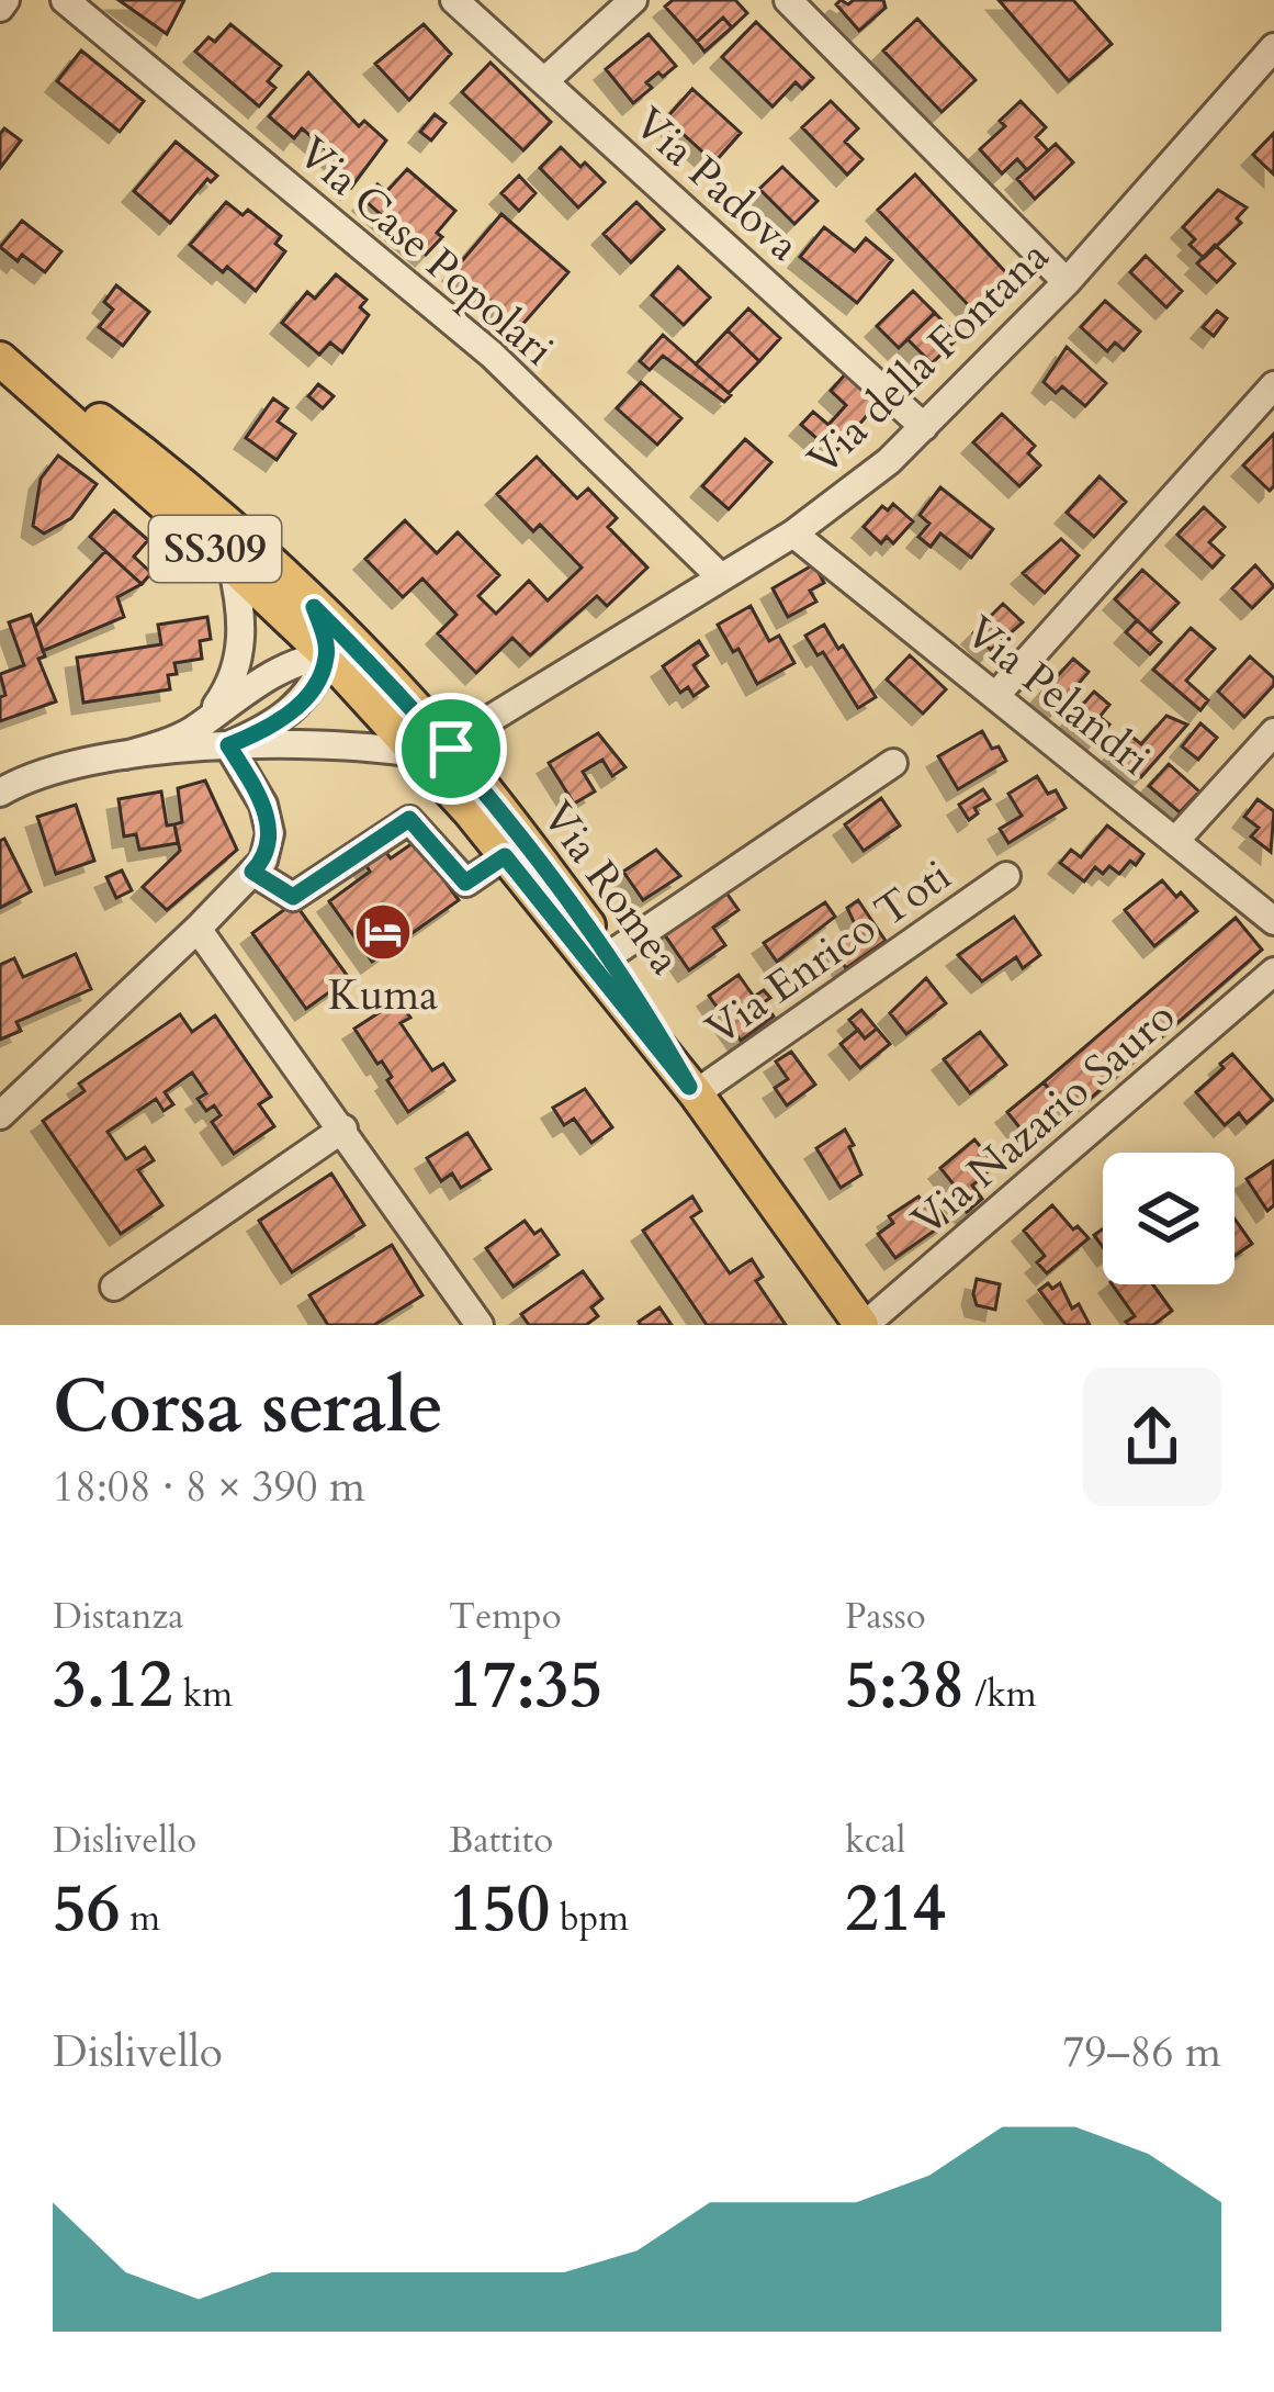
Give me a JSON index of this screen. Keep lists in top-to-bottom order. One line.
{"streets":{"main road":["SS309","Via Romea"],"street":["Via Padova","Via Case Popolari","Via della Fontana","Via Pelandri","Via Enrico Toti","Via Nazario Sauro"]},"crossings":[["Via Padova","Via della Fontana"],["Via Case Popolari","Via della Fontana"],["Via della Fontana","Via Pelandri"],["Via della Fontana","Via Romea"],["Via Romea","Via Enrico Toti"],["Via Romea","Via Nazario Sauro"]],"places":{"hotel":["Kuma"]},"page":{"heading":["Corsa serale","18:08 · 8 × 390 m"],"stats":[["Distanza","3.12 km"],["Tempo","17:35"],["Passo","5:38 /km"],["Dislivello","56 m"],["Battito","150 bpm"],["kcal","214"]],"chart":["Dislivello","79–86 m"]}}
